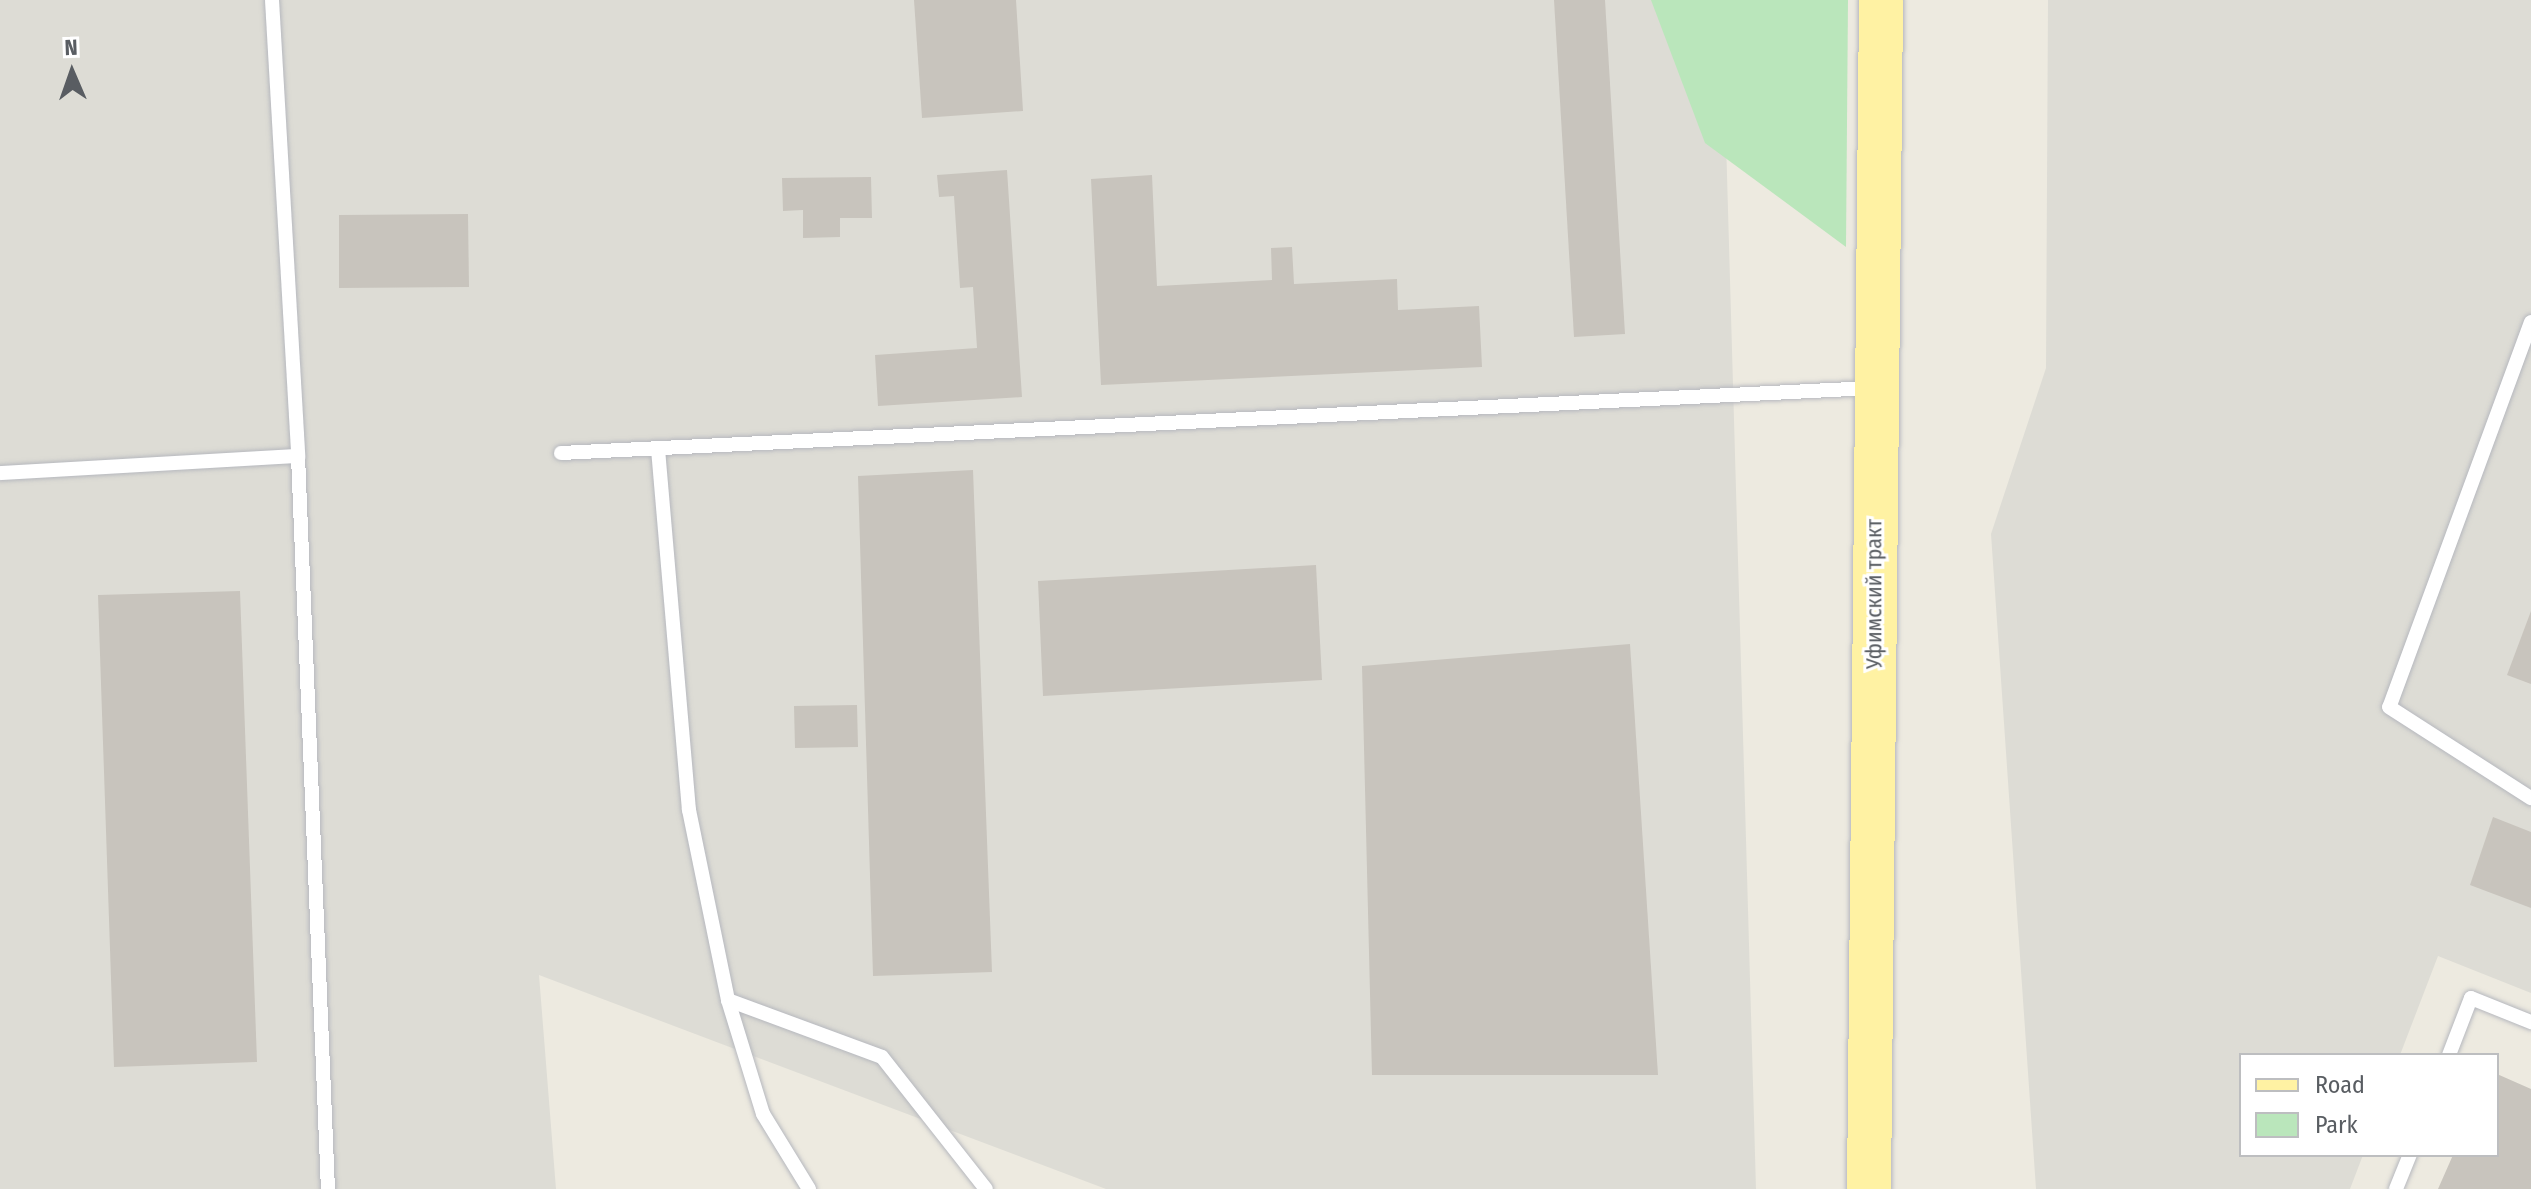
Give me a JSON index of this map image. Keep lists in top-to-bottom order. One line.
{"streets":{"main road":["Уфимский тракт"]},"legend":["Road","Park"],"north":"top"}
